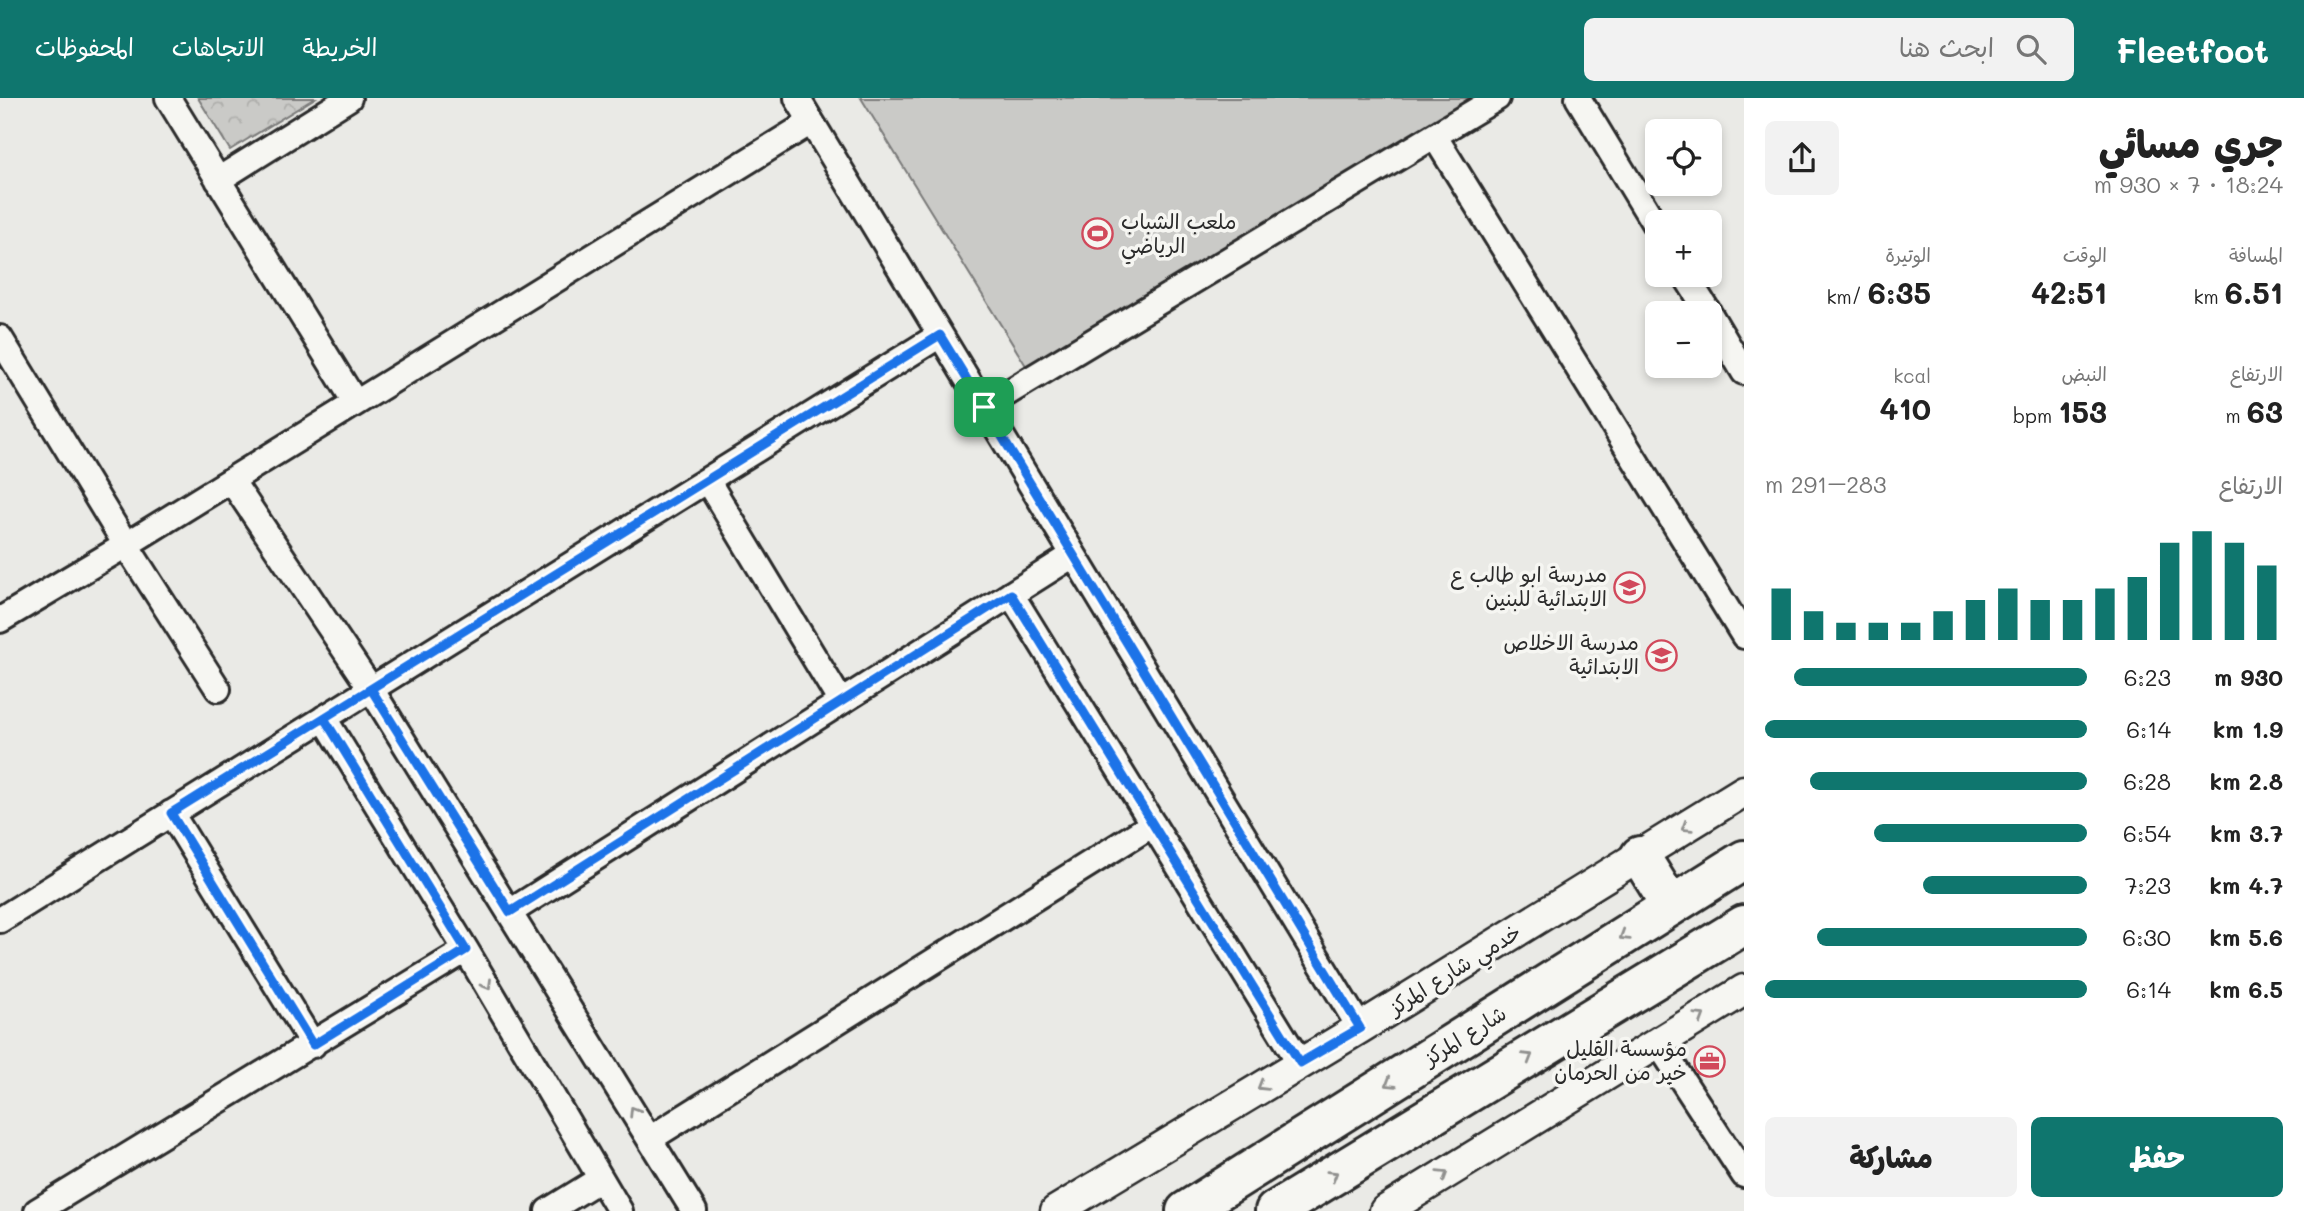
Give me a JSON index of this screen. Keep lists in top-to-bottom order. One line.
{"streets":{"main road":["شارع المركز"],"street":["خدمي شارع المركز"]},"one_way":["خدمي شارع المركز"],"places":{"sports":["ملعب الشباب الرياضي"],"school or university":["مدرسة ابو طالب ع الابتدائية للبنين","مدرسة الاخلاص الابتدائية"],"office":["مؤسسة القليل خير من الحرمان"]},"page":{"header":"Fleetfoot","search":"ابحث هنا","nav":["الخريطة","الاتجاهات","المحفوظات"],"heading":["جري مسائي","18:24 · 7 × 930 m"],"map_buttons":["+","−"],"stats":[["المسافة","6.51 km"],["الوقت","42:51"],["الوتيرة","6:35 /km"],["الارتفاع","63 m"],["النبض","153 bpm"],["kcal","410"]],"chart":["الارتفاع","283–291 m"],"list":[{"name":"930 m","note":"6:23"},{"name":"1.9 km","note":"6:14"},{"name":"2.8 km","note":"6:28"},{"name":"3.7 km","note":"6:54"},{"name":"4.7 km","note":"7:23"},{"name":"5.6 km","note":"6:30"},{"name":"6.5 km","note":"6:14"}],"buttons":["حفظ","مشاركة"]}}
